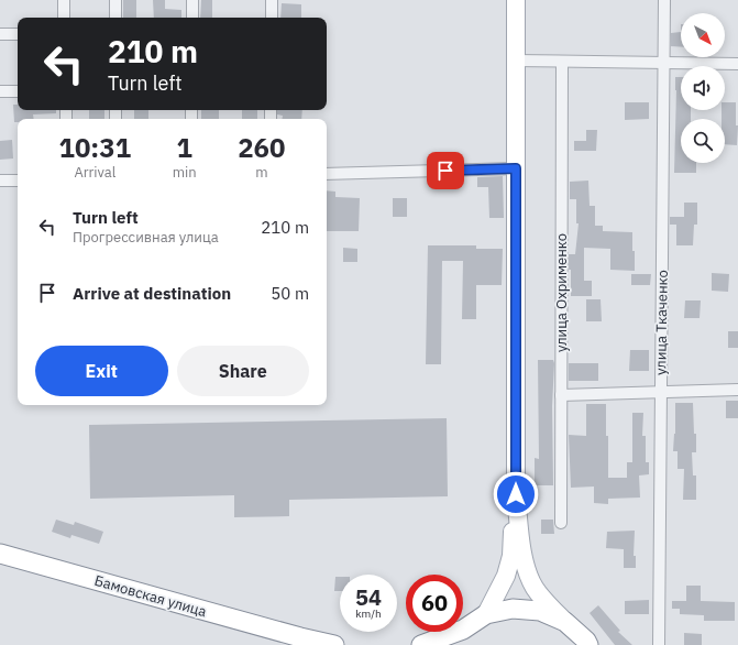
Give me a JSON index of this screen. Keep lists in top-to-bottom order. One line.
{"streets":{"highway":["Бамовская улица"],"street":["улица Охрименко","улица Ткаченко"]},"north":"bottom right","page":{"turn":["210 m","Turn left"],"eta":["10:31","Arrival","1","min","260","m"],"list":[{"name":"Turn left","note":"Прогрессивная улица","value":"210 m"},{"name":"Arrive at destination","value":"50 m"}],"buttons":["Exit","Share"],"speed":"54 km/h","limit":"60"}}
